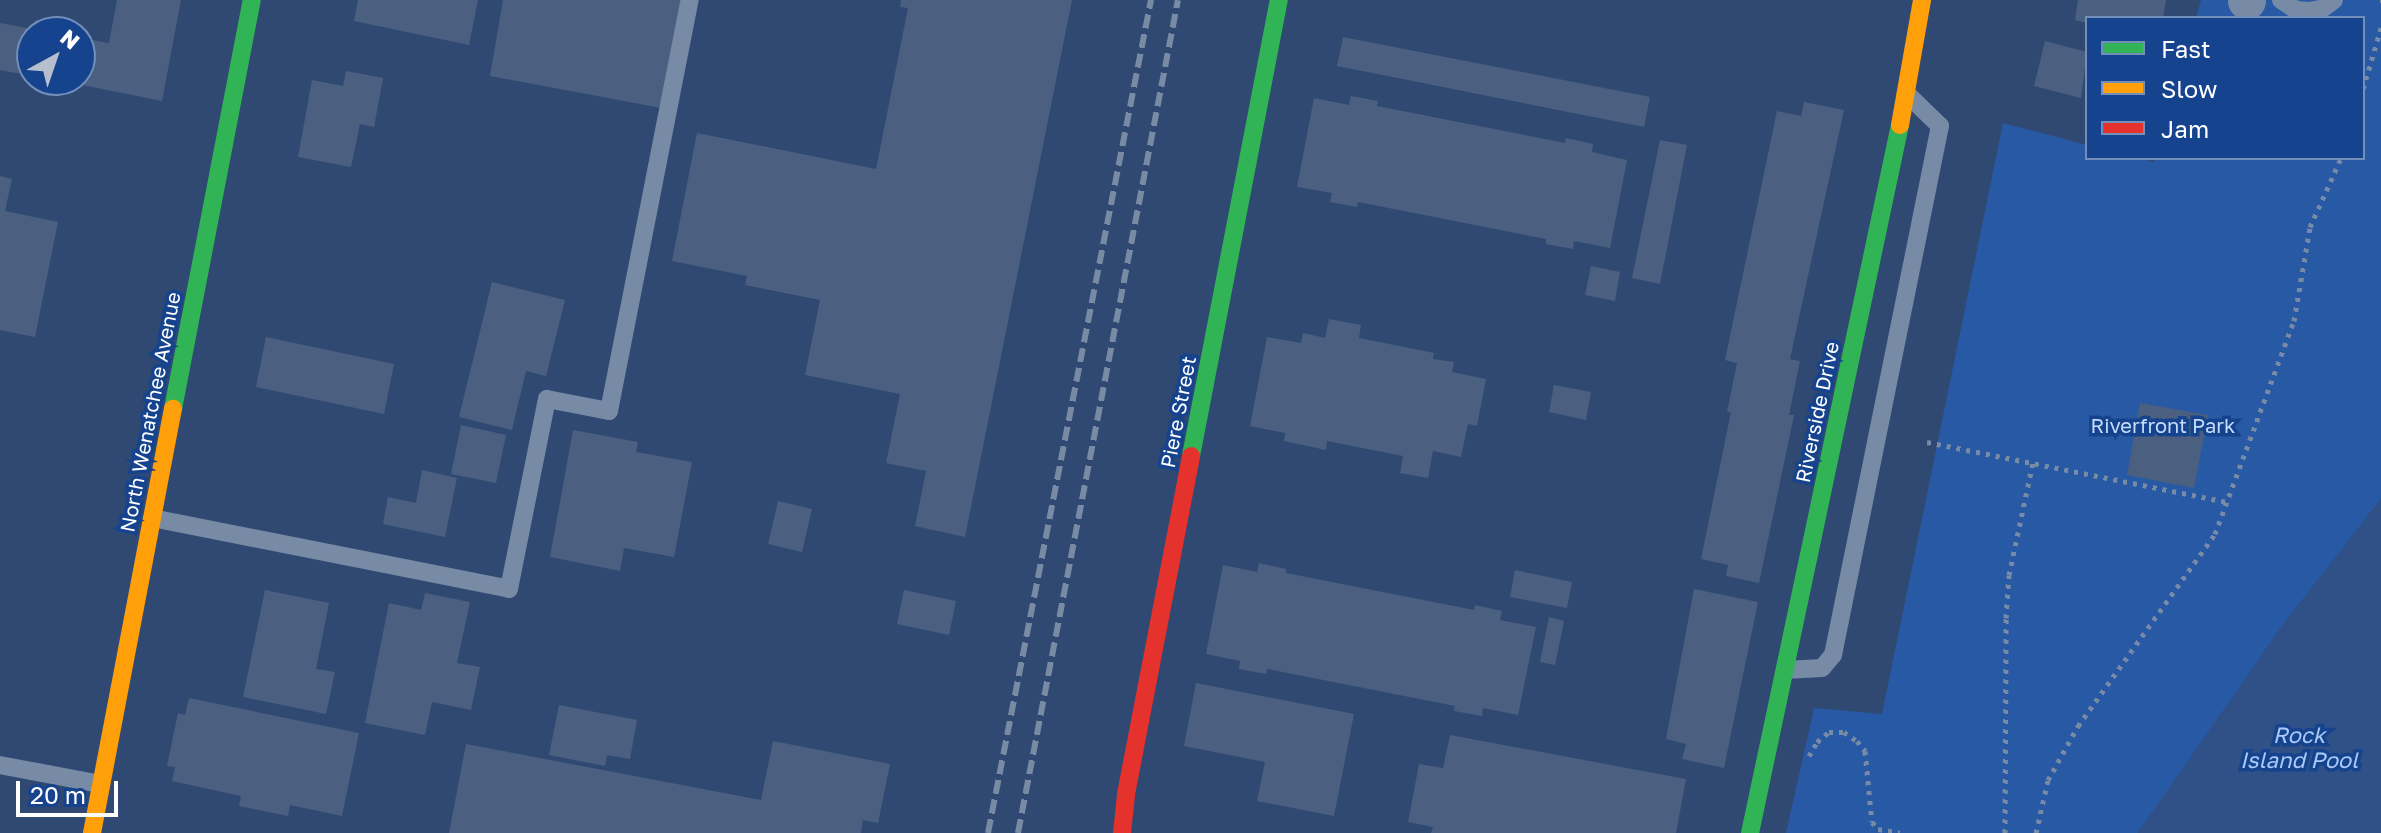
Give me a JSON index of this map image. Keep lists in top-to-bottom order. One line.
{"streets":{"street":["North Wenatchee Avenue","Piere Street","Riverside Drive"]},"water":["Rock Island Pool"],"parks":["Riverfront Park"],"legend":["Fast","Slow","Jam"],"scale_bar":"20 m","north":"top right"}
